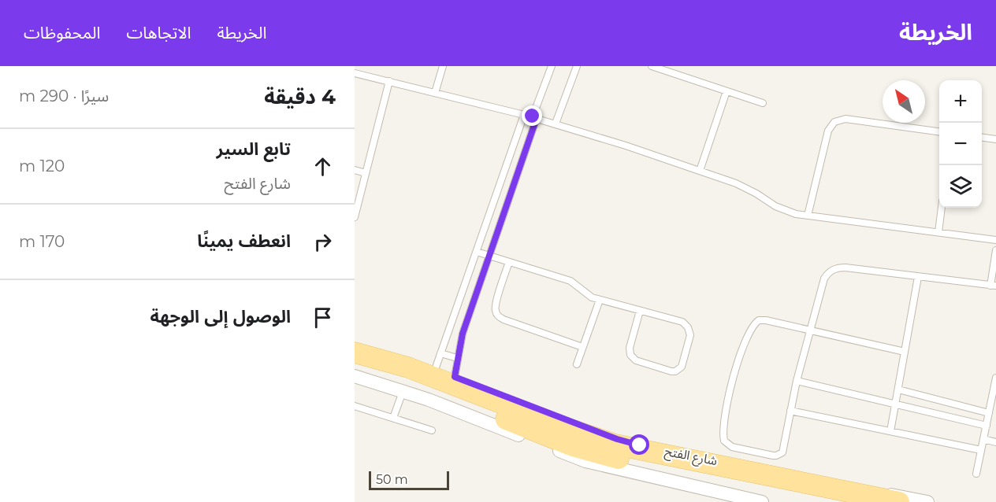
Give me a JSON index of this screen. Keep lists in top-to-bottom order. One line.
{"streets":{"street":["شارع الفتح"]},"scale_bar":"50 m","north":"top left","page":{"header":"الخريطة","nav":["الخريطة","الاتجاهات","المحفوظات"],"heading":["4 دقيقة","سيرًا · 290 m"],"map_buttons":["+","−"],"list":[["تابع السير","شارع الفتح","120 m"],["انعطف يمينًا","170 m"],"الوصول إلى الوجهة"],"scale":"50 m"}}
